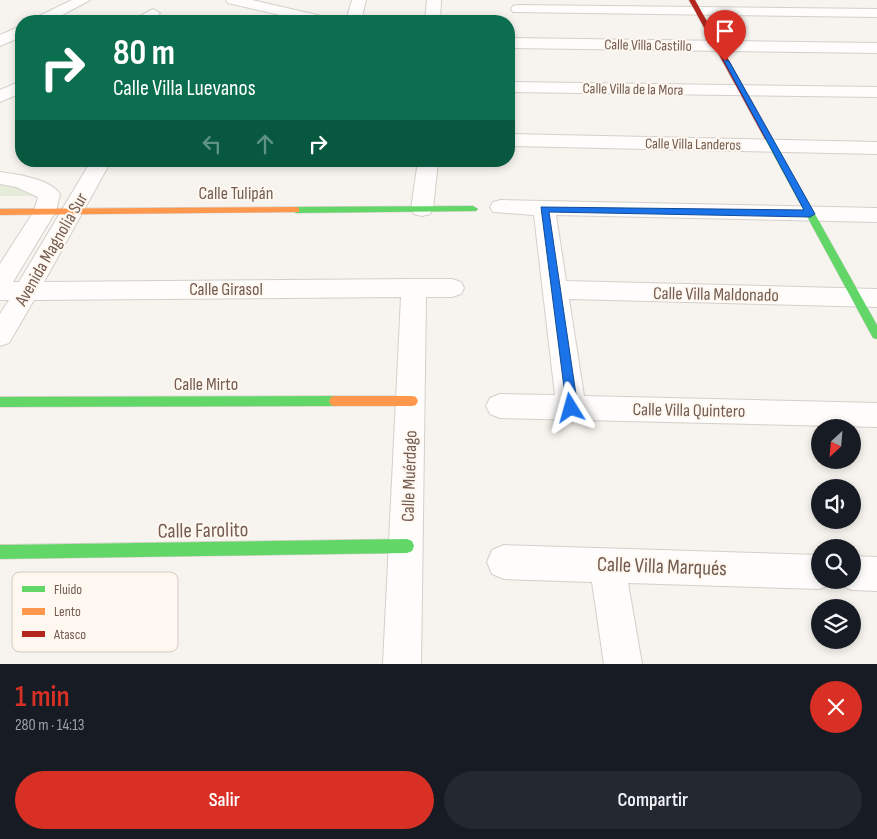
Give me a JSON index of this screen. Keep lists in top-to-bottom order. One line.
{"streets":{"street":["Calle Villa Castillo","Calle Villa de la Mora","Calle Villa Landeros","Calle Tulipán","Avenida Magnolia Sur","Calle Girasol","Calle Villa Maldonado","Calle Mirto","Calle Villa Quintero","Calle Muérdago","Calle Farolito","Calle Villa Marqués"]},"crossings":[["Calle Tulipán","Avenida Magnolia Sur"],["Avenida Magnolia Sur","Calle Girasol"],["Calle Girasol","Calle Muérdago"],["Calle Mirto","Calle Muérdago"],["Calle Muérdago","Calle Farolito"]],"legend":["Fluido","Lento","Atasco"],"north":"bottom left","page":{"turn":["80 m","Calle Villa Luevanos"],"heading":["1 min","280 m · 14:13"],"buttons":["Salir","Compartir"]}}
